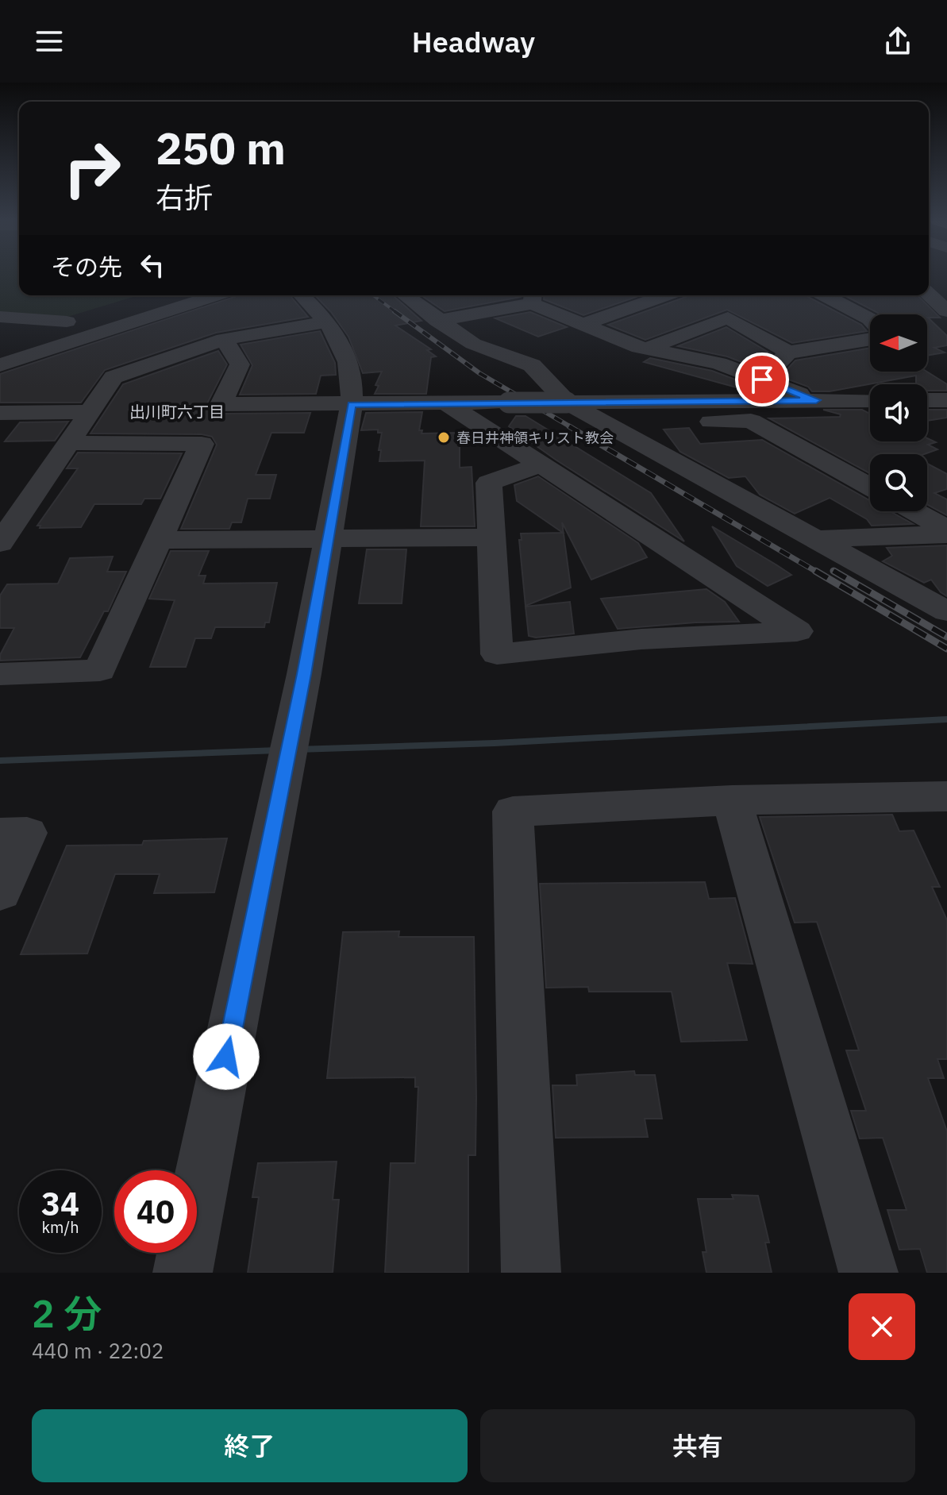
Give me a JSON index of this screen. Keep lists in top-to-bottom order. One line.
{"districts":["出川町六丁目"],"places":["春日井神領キリスト教会"],"north":"left","page":{"header":"Headway","turn":["250 m","右折"],"then":"その先","speed":"34 km/h","limit":"40","heading":["2 分","440 m · 22:02"],"buttons":["終了","共有"]}}
